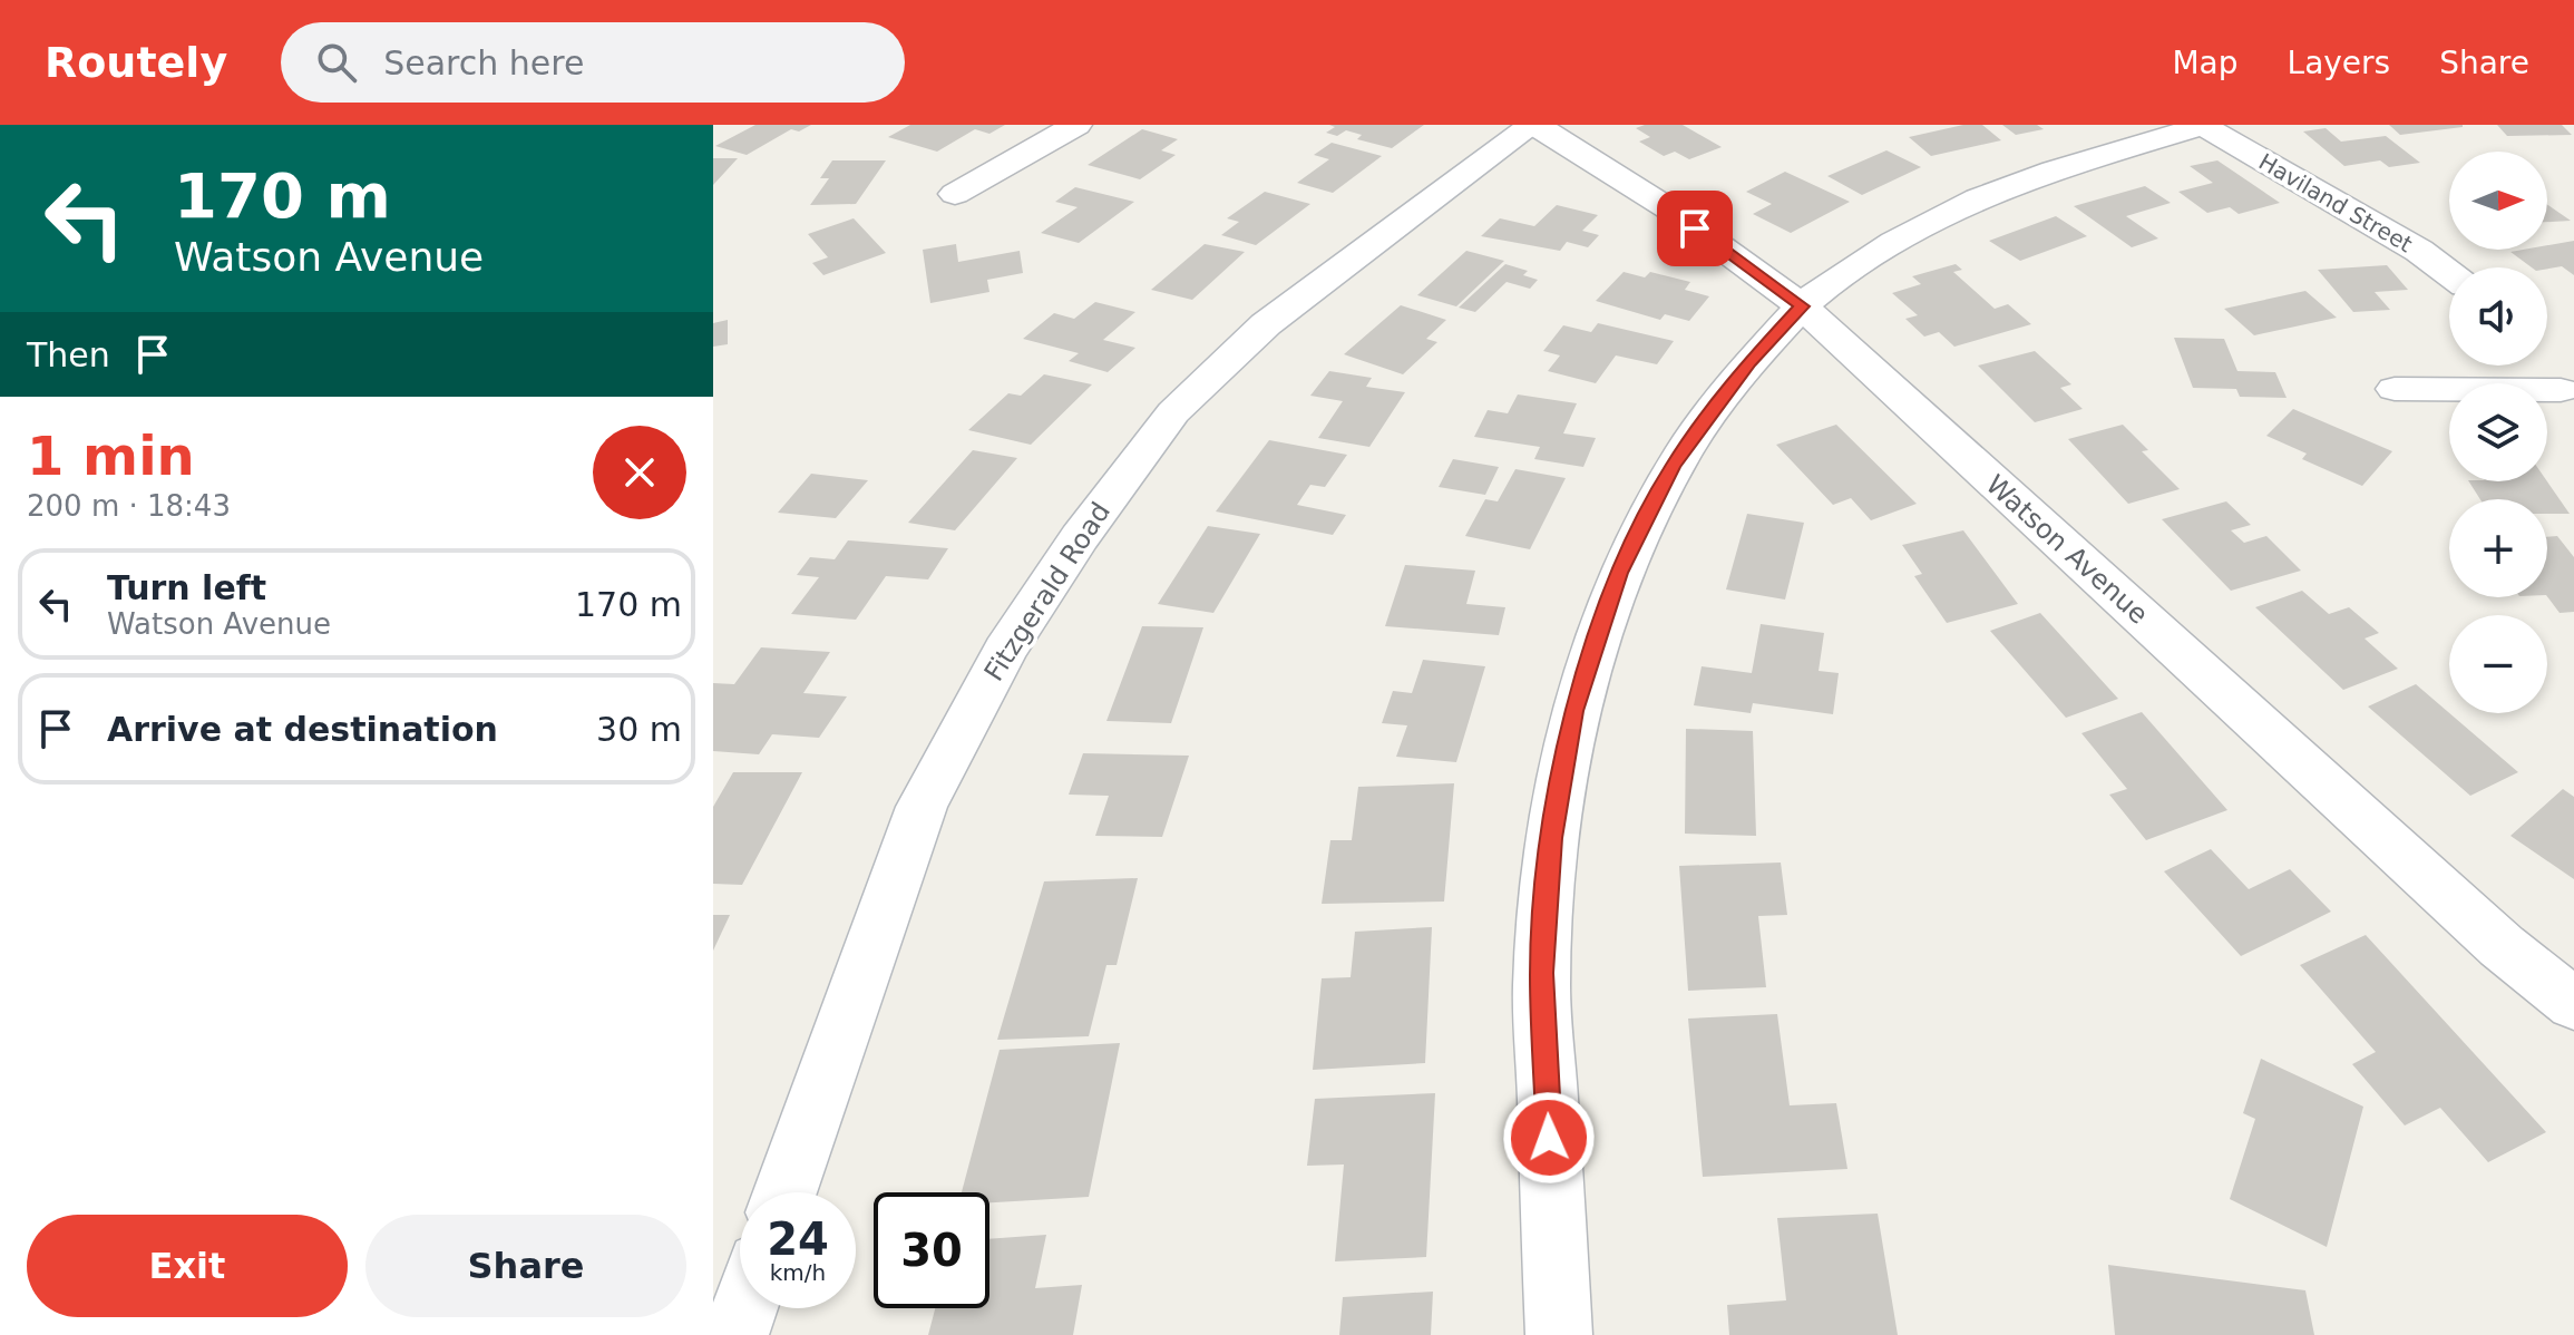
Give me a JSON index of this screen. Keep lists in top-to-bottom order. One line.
{"streets":{"street":["Haviland Street","Watson Avenue","Fitzgerald Road"]},"crossings":[["Watson Avenue","Fitzgerald Road"]],"north":"right","page":{"header":"Routely","search":"Search here","nav":["Map","Layers","Share"],"turn":["170 m","Watson Avenue"],"map_buttons":["+","−"],"then":"Then","heading":["1 min","200 m · 18:43"],"list":[{"name":"Turn left","note":"Watson Avenue","value":"170 m"},{"name":"Arrive at destination","value":"30 m"}],"speed":"24 km/h","limit":"30","buttons":["Exit","Share"]}}
